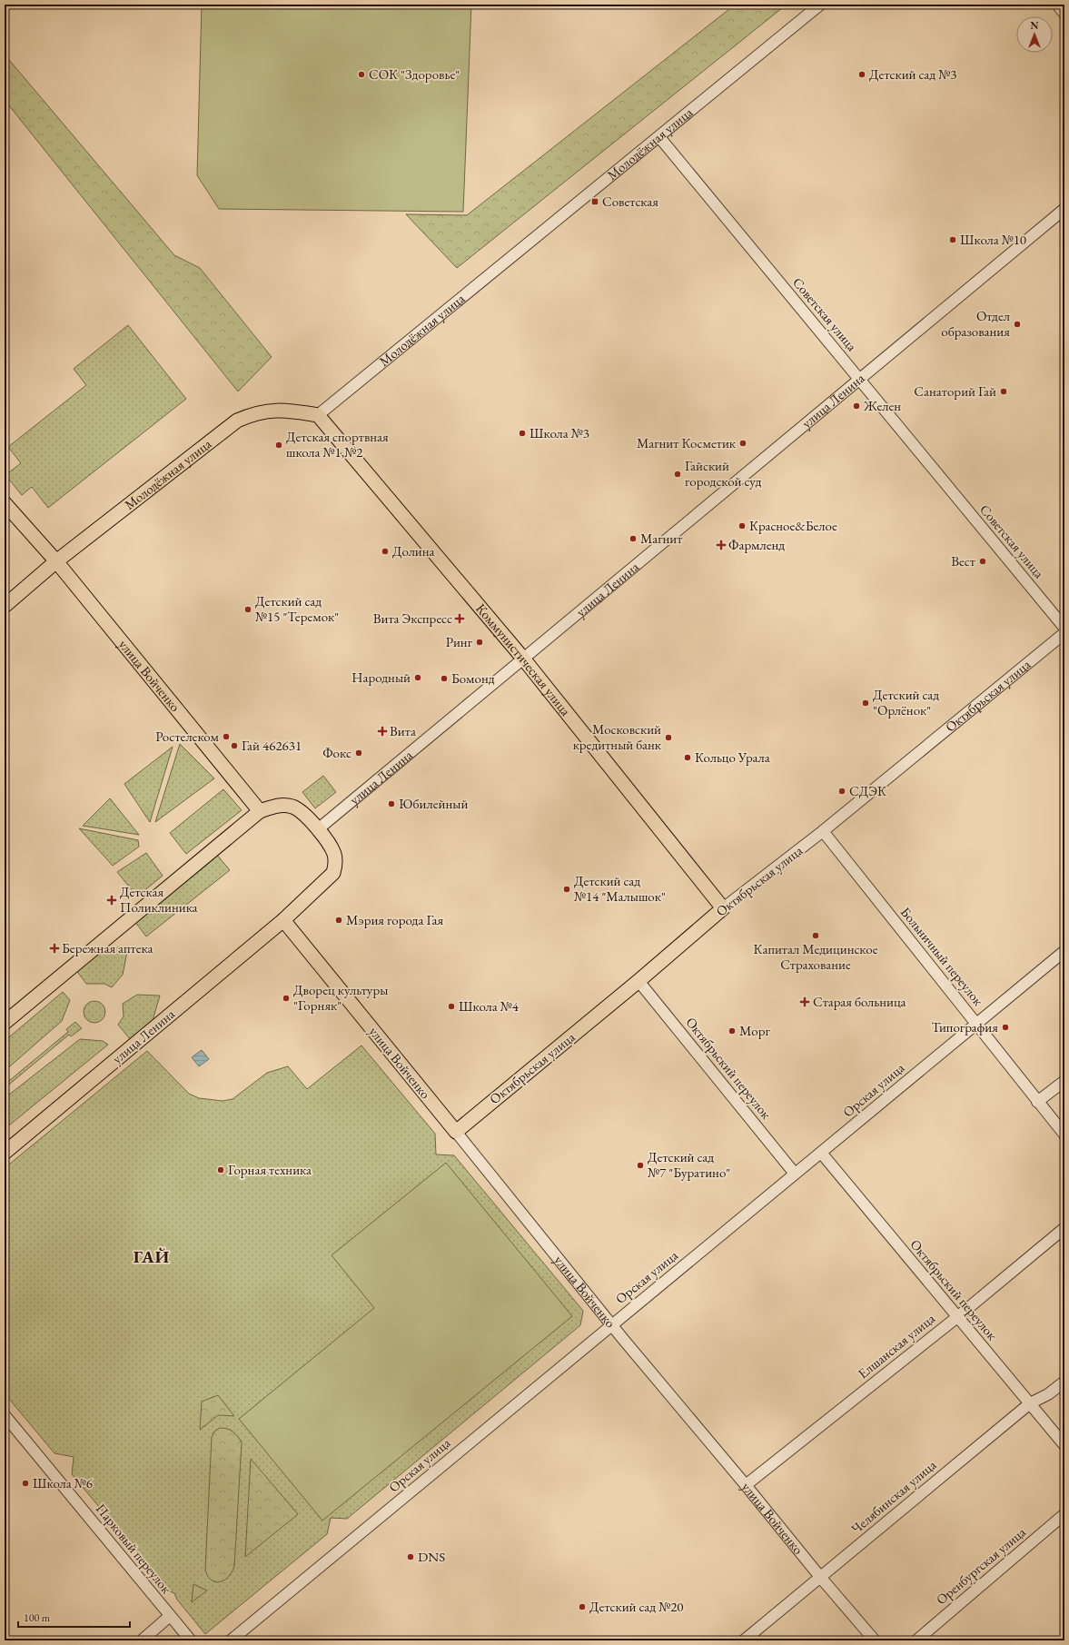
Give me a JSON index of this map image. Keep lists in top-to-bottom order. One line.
{"streets":{"main road":["Молодёжная улица","улица Ленина","Коммунистическая улица","улица Войченко","Октябрьская улица"],"street":["Советская улица","Больничный переулок","Октябрьский переулок","Орская улица","Елшанская улица","Челябинская улица","Парковый переулок","Оренбургская улица"]},"crossings":[["Молодёжная улица","Советская улица"],["Молодёжная улица","Коммунистическая улица"],["Молодёжная улица","улица Войченко"],["Советская улица","улица Ленина"],["улица Ленина","Коммунистическая улица"],["улица Ленина","улица Войченко"],["Коммунистическая улица","Октябрьская улица"],["улица Войченко","Октябрьская улица"],["улица Войченко","Орская улица"],["улица Войченко","Елшанская улица"],["улица Войченко","Челябинская улица"],["Октябрьская улица","Больничный переулок"],["Октябрьская улица","Октябрьский переулок"],["Больничный переулок","Орская улица"],["Октябрьский переулок","Орская улица"],["Октябрьский переулок","Елшанская улица"],["Октябрьский переулок","Челябинская улица"]],"districts":["ГАЙ"],"places":{"other":["СОК \"Здоровье\"","Детский сад №3","Школа №10","Отдел образования","Санаторий Гай","Желен","Школа №3","Магнит Косметик","Детская спортвная школа №1,№2","Гайский городской суд","Красное&Белое","Магнит","Долина","Вест","Детский сад №15 \"Теремок\"","Ринг","Народный","Бомонд","Детский сад \"Орлёнок\"","Ростелеком","Московский кредитный банк","Гай 462631","Фокс","Кольцо Урала","СДЭК","Юбилейный","Детский сад №14 \"Малышок\"","Мэрия города Гая","Капитал Медицинское Страхование","Дворец культуры \"Горняк\"","Школа №4","Типография","Морг","Детский сад №7 \"Буратино\"","Горная техника","Школа №6","DNS","Детский сад №20"],"transit":["Советская"],"health":["Фармленд","Вита Экспресс","Вита","Детская Поликлиника","Бережная аптека","Старая больница"]},"scale_bar":"100 m","north":"top"}
